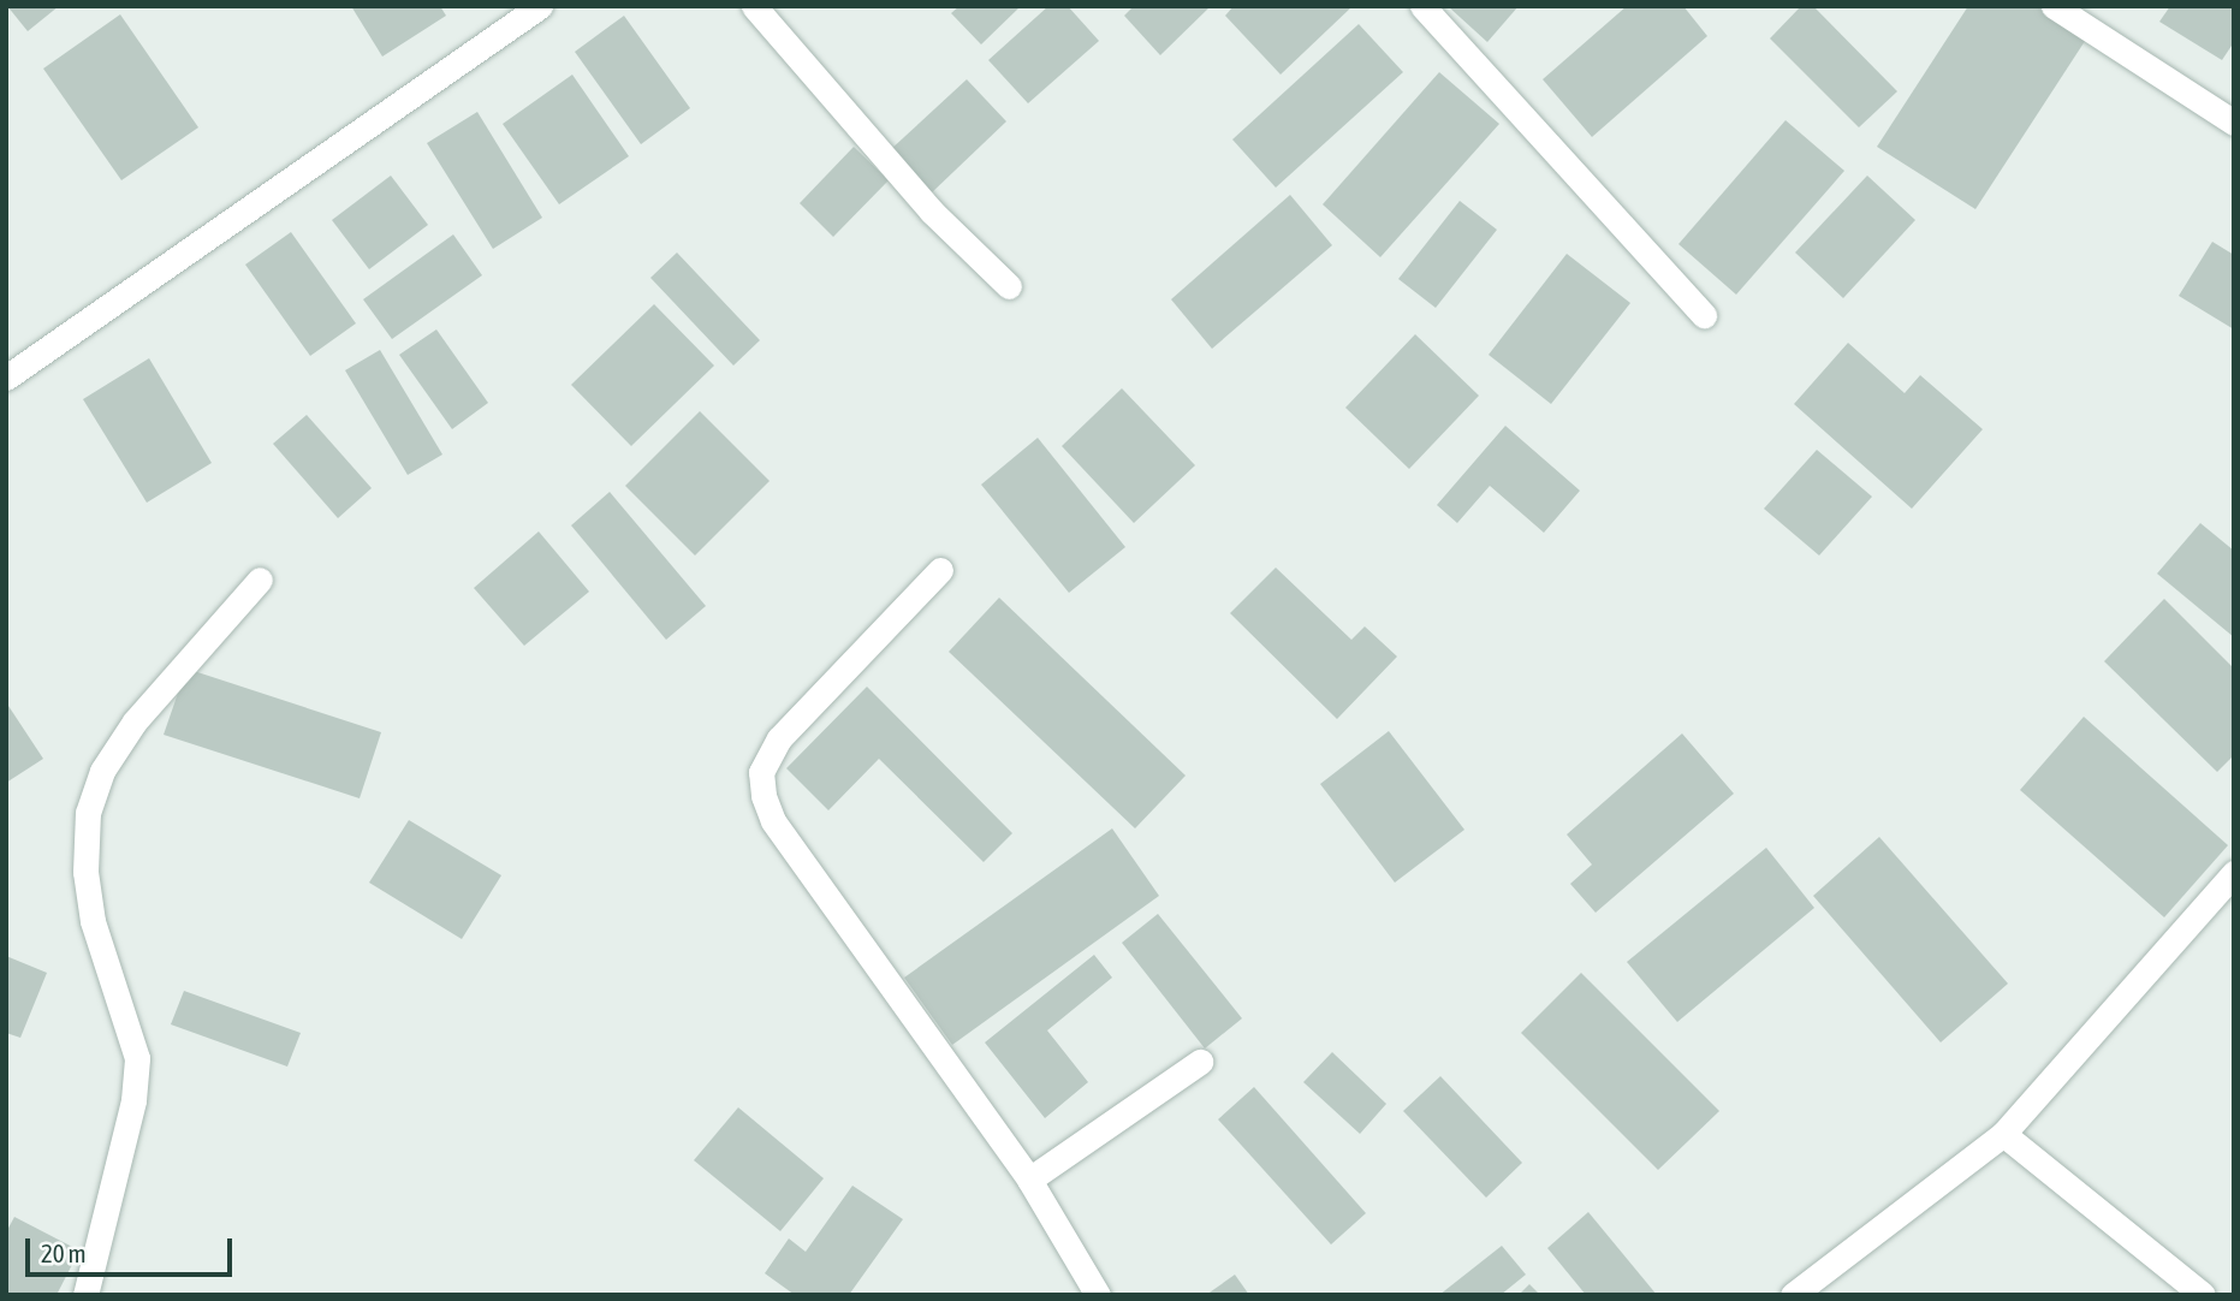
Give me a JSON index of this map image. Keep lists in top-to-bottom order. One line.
{"scale_bar":"20 m"}
